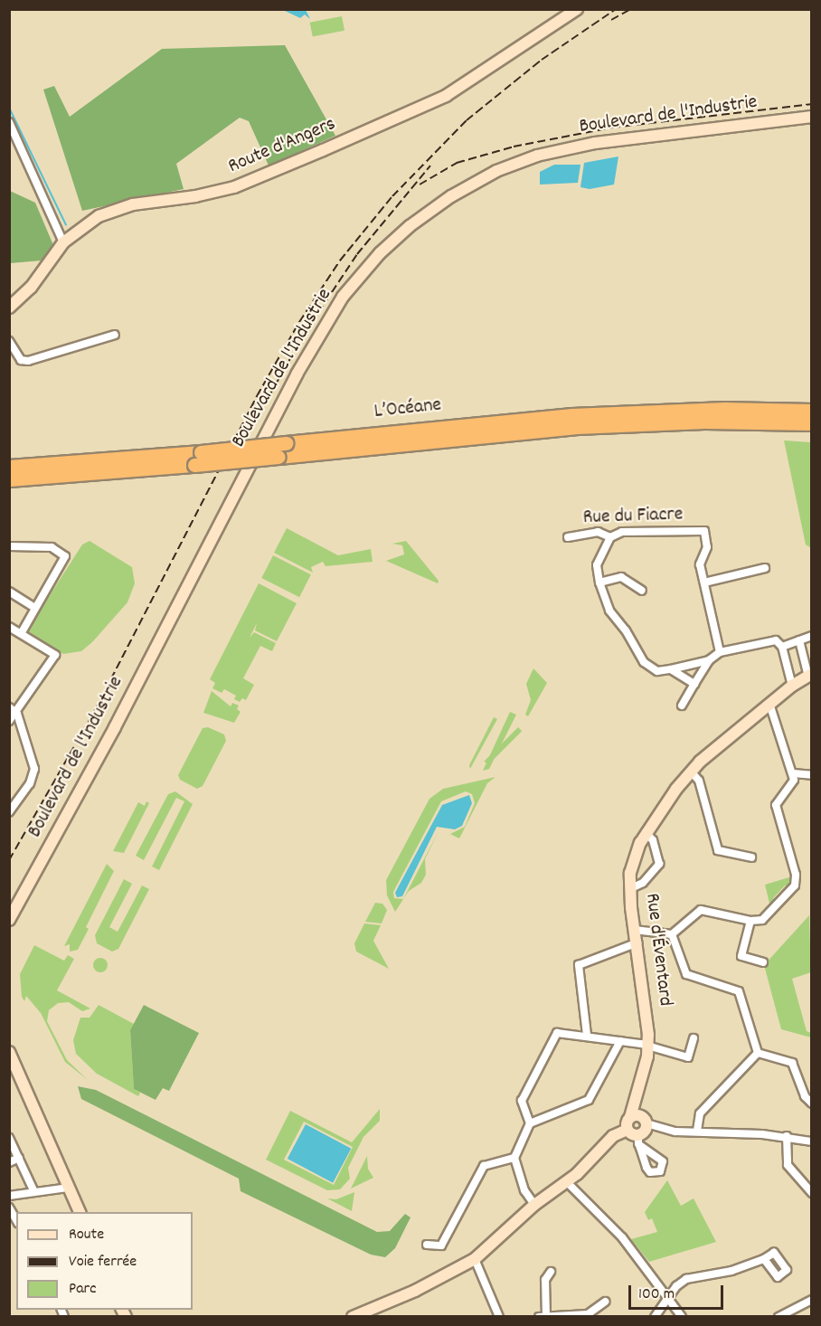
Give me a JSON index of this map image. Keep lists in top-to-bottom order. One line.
{"streets":{"highway":["L’Océane"],"street":["Boulevard de l'Industrie","Route d'Angers","Rue du Fiacre","Rue d'Éventard"]},"legend":["Route","Voie ferrée","Parc"],"scale_bar":"100 m"}
